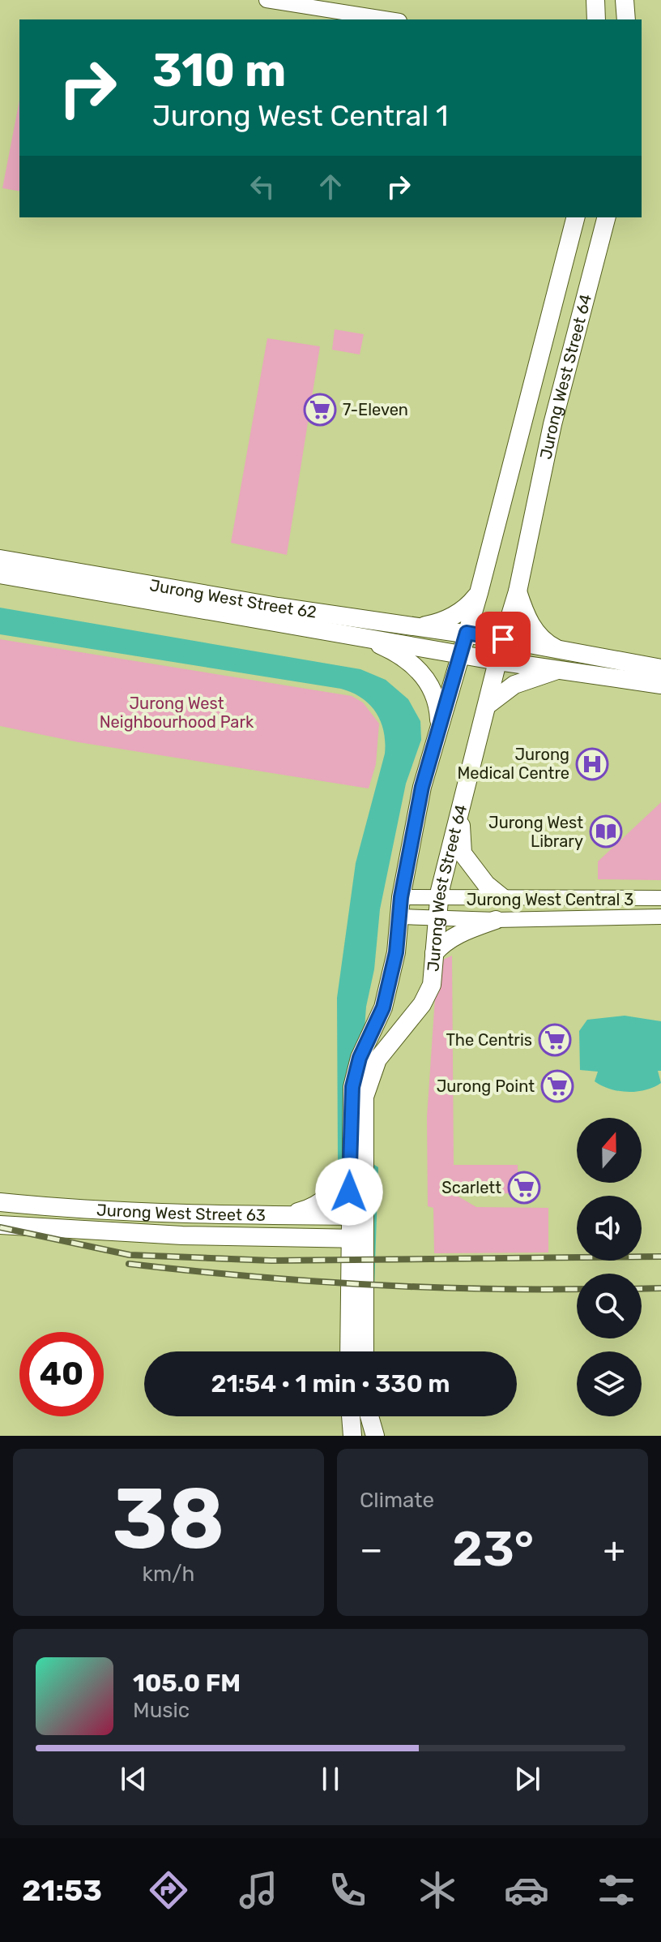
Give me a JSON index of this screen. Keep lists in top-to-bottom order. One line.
{"streets":{"street":["Jurong West Street 64","Jurong West Street 62","Jurong West Central 3","Jurong West Street 63"]},"crossings":[["Jurong West Street 64","Jurong West Street 62"],["Jurong West Street 64","Jurong West Central 3"],["Jurong West Street 64","Jurong West Street 63"]],"parks":["Jurong West Neighbourhood Park"],"places":{"supermarket":["7-Eleven","The Centris","Jurong Point","Scarlett"],"hospital":["Jurong Medical Centre"],"library":["Jurong West Library"]},"north":"top","page":{"turn":["310 m","Jurong West Central 1"],"limit":"40","trip":"21:54 · 1 min · 330 m","tile":[["38","km/h"],"Climate"],"heat":["−","23°","+"],"song":["105.0 FM","Music"],"tabs":"21:53"}}
